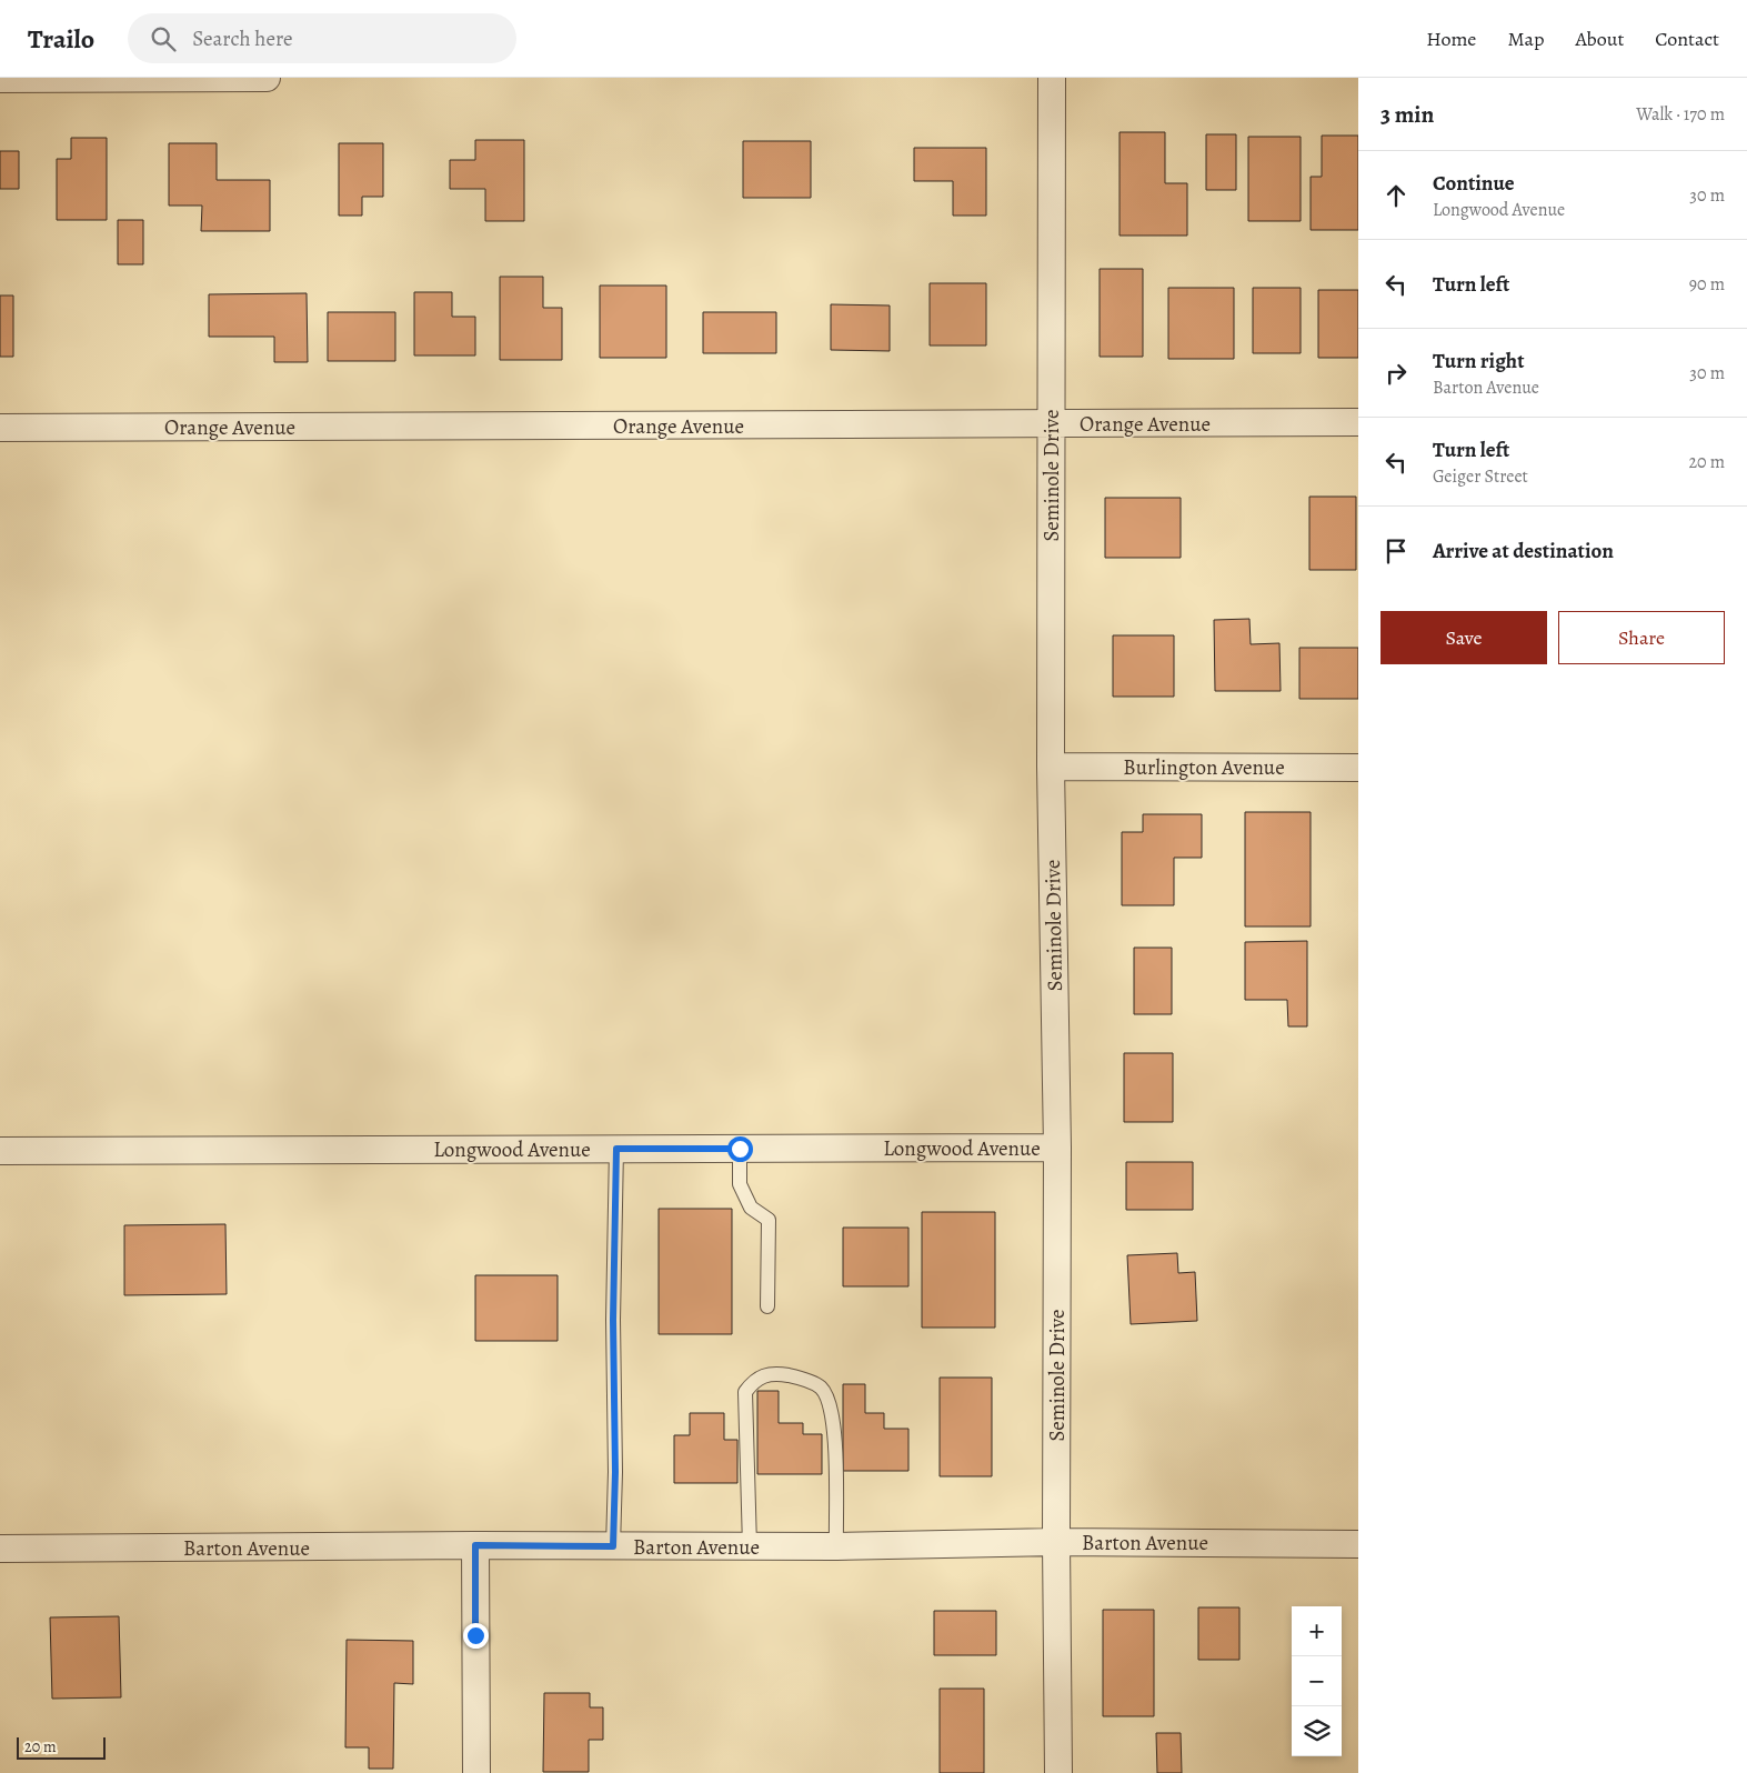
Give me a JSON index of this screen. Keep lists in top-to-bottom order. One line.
{"streets":{"street":["Orange Avenue","Seminole Drive","Burlington Avenue","Longwood Avenue","Barton Avenue"]},"crossings":[["Orange Avenue","Seminole Drive"],["Seminole Drive","Burlington Avenue"],["Seminole Drive","Longwood Avenue"],["Seminole Drive","Barton Avenue"]],"scale_bar":"20 m","page":{"header":"Trailo","search":"Search here","nav":["Home","Map","About","Contact"],"heading":["3 min","Walk · 170 m"],"list":[["Continue","Longwood Avenue","30 m"],["Turn left","90 m"],["Turn right","Barton Avenue","30 m"],["Turn left","Geiger Street","20 m"],"Arrive at destination"],"buttons":["Save","Share"],"map_buttons":["+","−"],"scale":"20 m"}}
